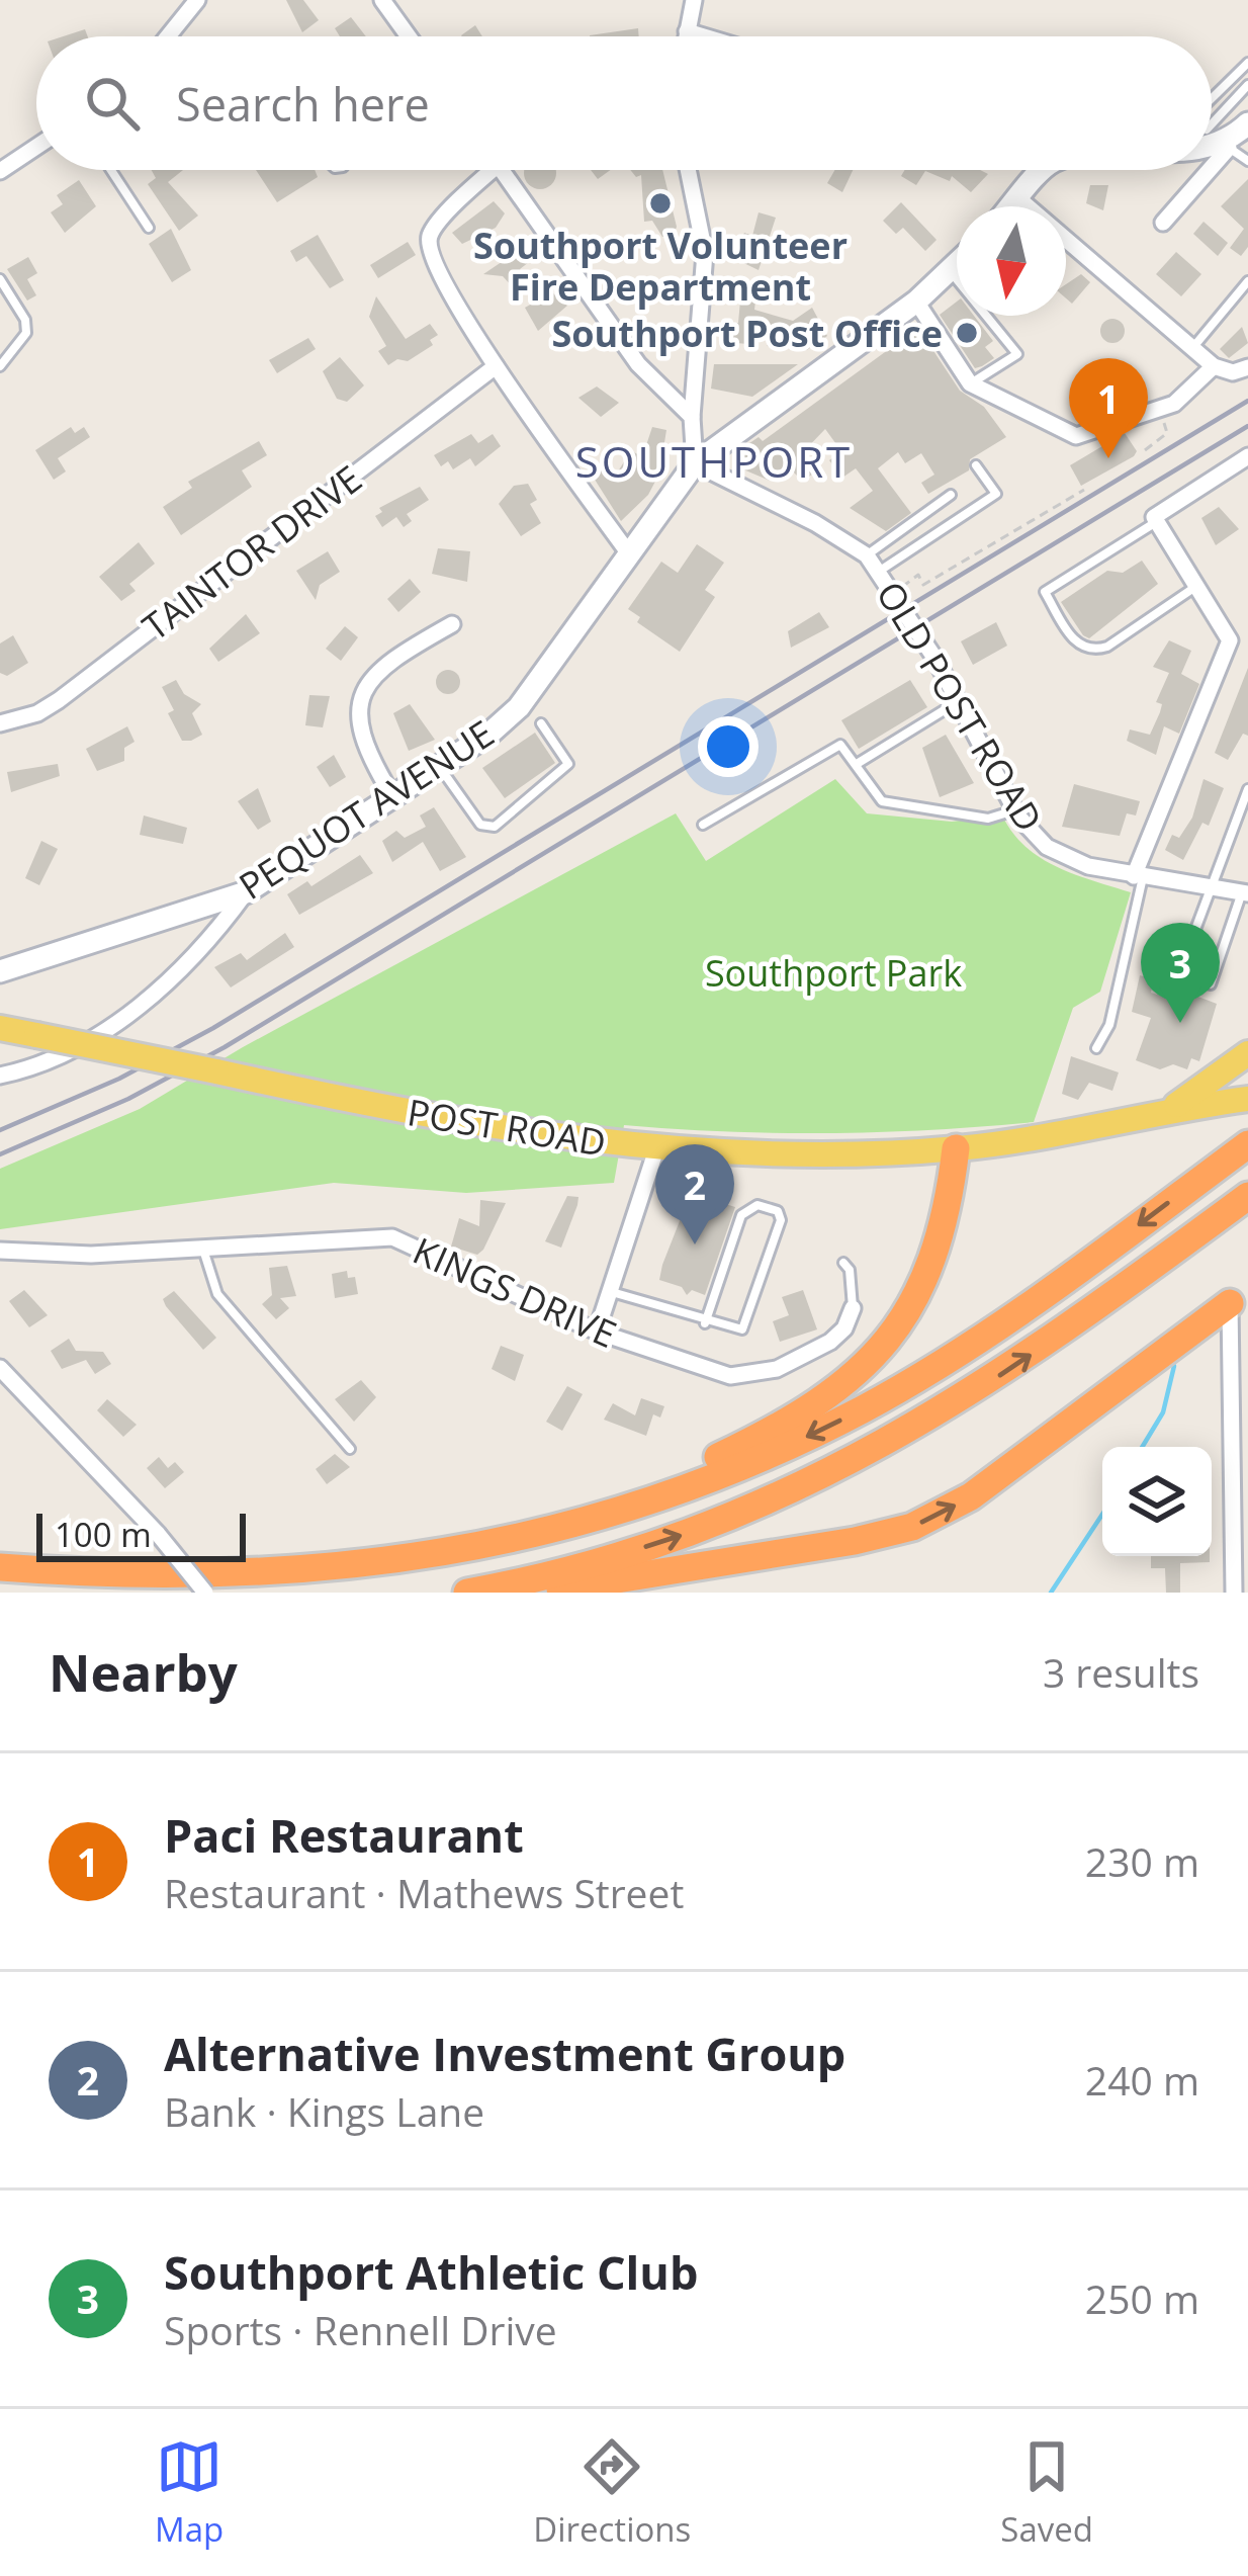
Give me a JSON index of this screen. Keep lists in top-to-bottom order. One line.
{"streets":{"main road":["POST ROAD"],"street":["TAINTOR DRIVE","OLD POST ROAD","PEQUOT AVENUE","KINGS DRIVE"]},"crossings":[["OLD POST ROAD","PEQUOT AVENUE"]],"districts":["SOUTHPORT"],"parks":["Southport Park"],"places":["Southport Volunteer Fire Department","Southport Post Office"],"scale_bar":"100 m","north":"bottom","page":{"search":"Search here","pins":["1","3","2"],"scale":"100 m","heading":["Nearby","3 results"],"list":[{"mark":"1","name":"Paci Restaurant","note":"Restaurant · Mathews Street","value":"230 m"},{"mark":"2","name":"Alternative Investment Group","note":"Bank · Kings Lane","value":"240 m"},{"mark":"3","name":"Southport Athletic Club","note":"Sports · Rennell Drive","value":"250 m"}],"nav":["Map","Directions","Saved"]}}
